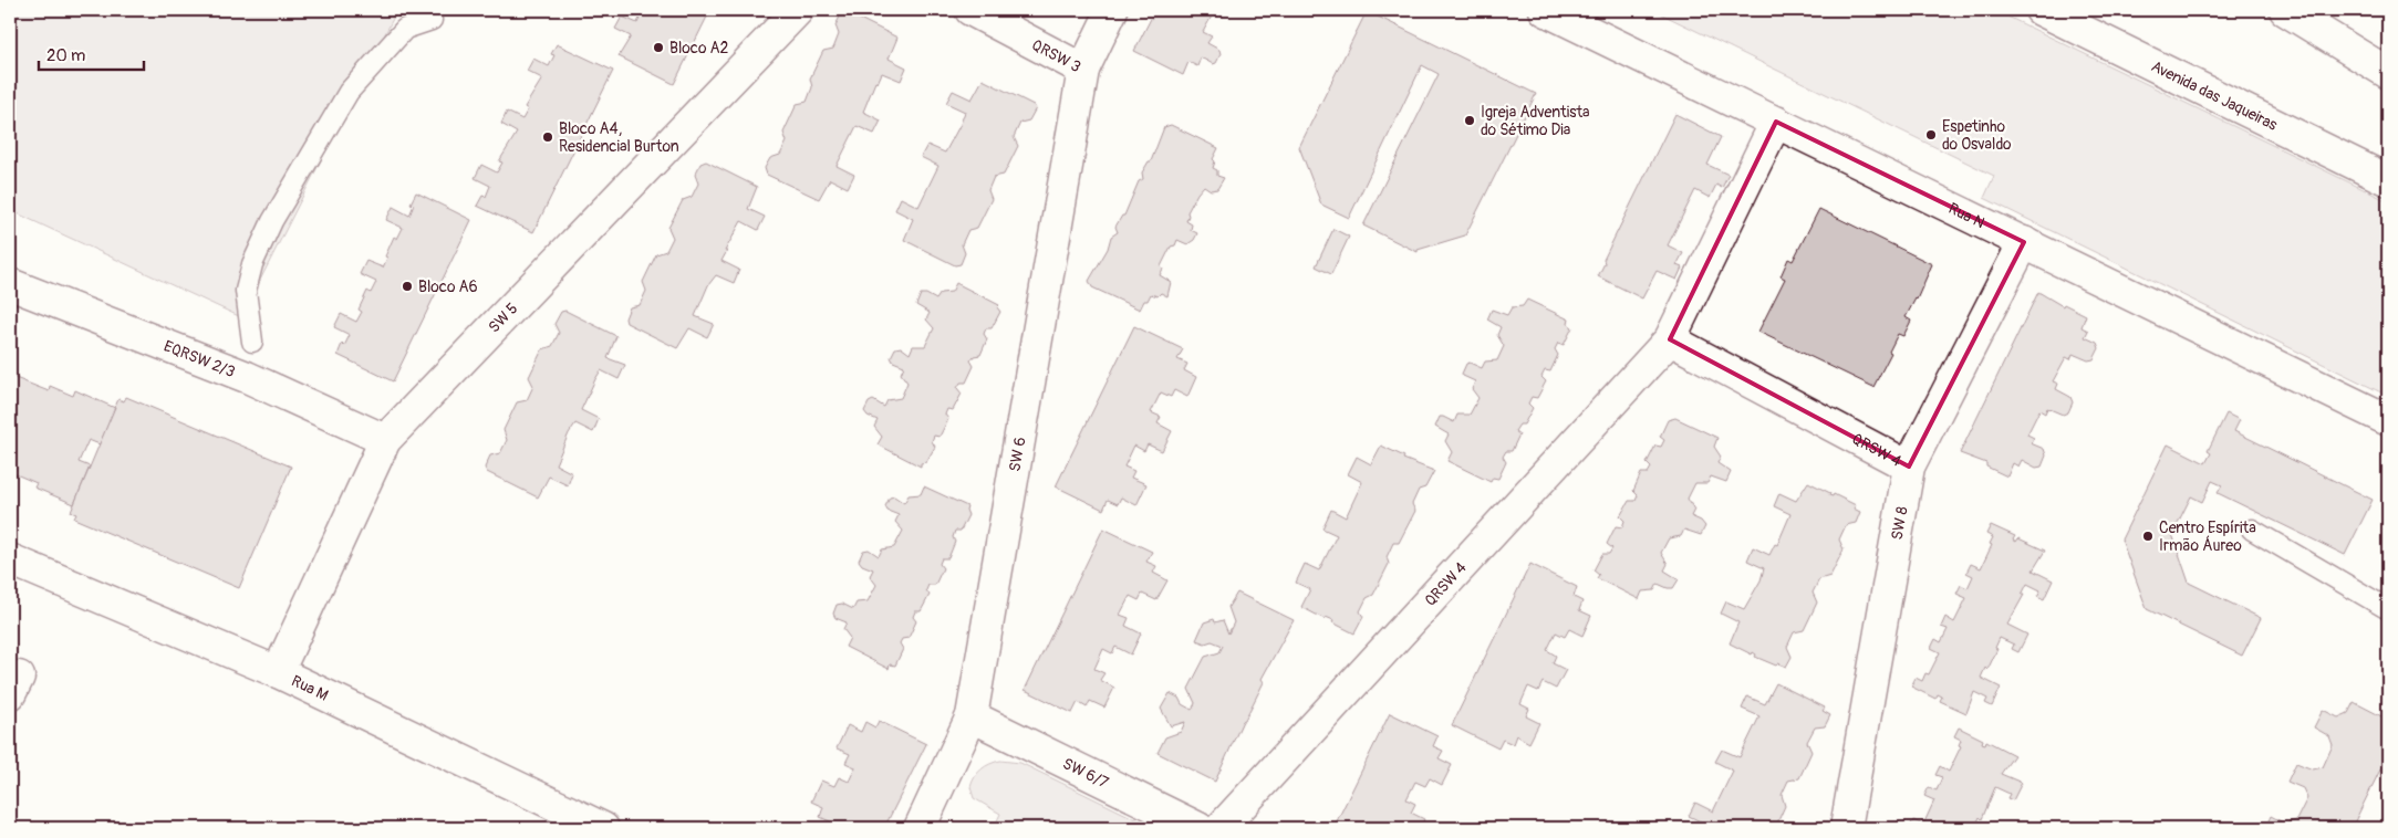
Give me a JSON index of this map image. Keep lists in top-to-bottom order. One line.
{"streets":{"street":["QRSW 3","Avenida das Jaqueiras","Rua N","SW 5","EQRSW 2/3","QRSW 4","SW 6","SW 8","Rua M","SW 6/7"]},"crossings":[["QRSW 3","SW 6"],["Rua N","QRSW 4"],["Rua N","SW 8"],["SW 5","EQRSW 2/3"],["SW 5","Rua M"],["QRSW 4","SW 8"],["SW 6","SW 6/7"]],"places":["Bloco A2","Igreja Adventista do Sétimo Dia","Espetinho do Osvaldo","Bloco A4, Residencial Burton","Bloco A6","Centro Espírita Irmão Áureo"],"scale_bar":"20 m"}
